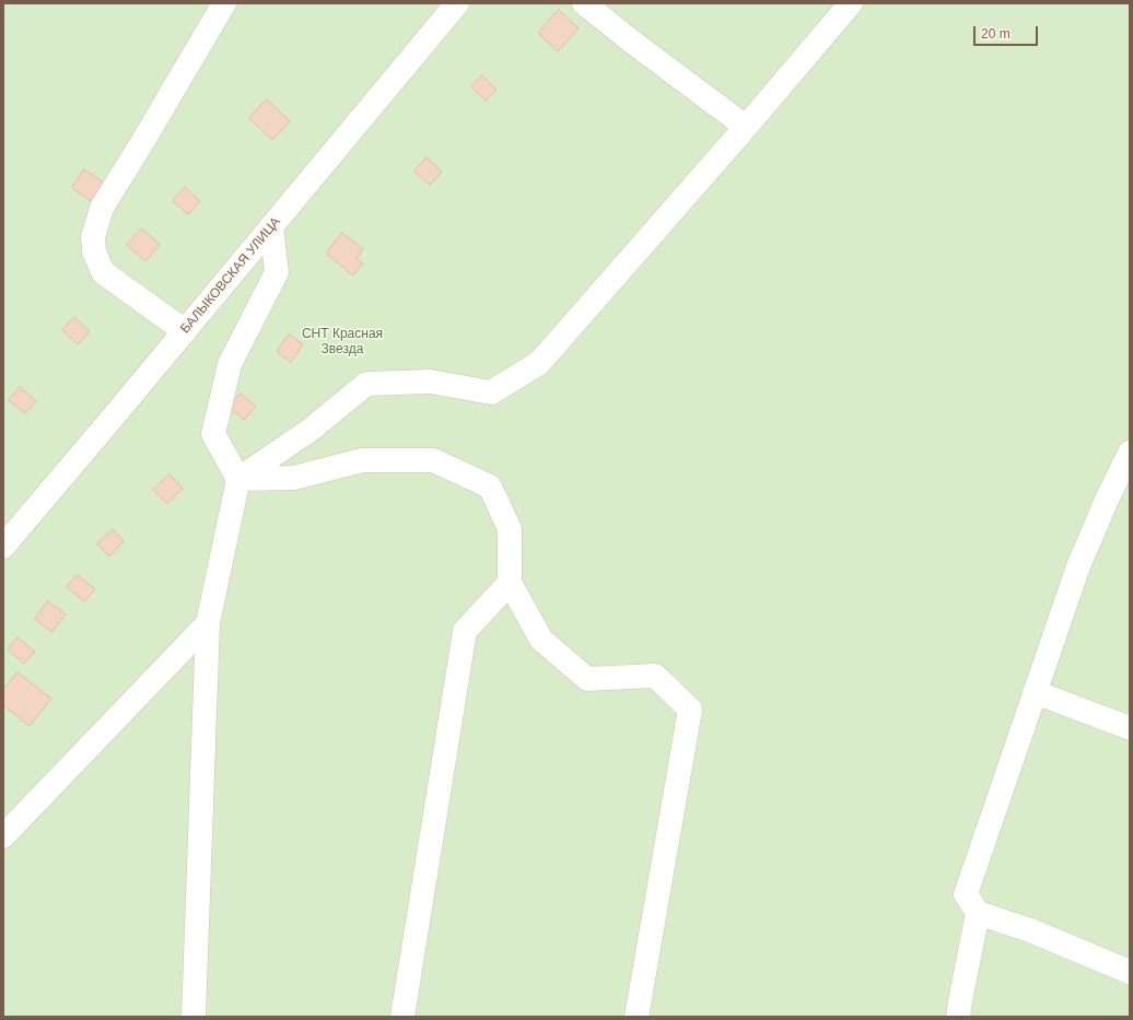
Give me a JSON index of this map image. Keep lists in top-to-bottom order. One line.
{"streets":{"street":["БАЛЫКОВСКАЯ УЛИЦА"]},"parks":["СНТ Красная Звезда"],"scale_bar":"20 m"}
